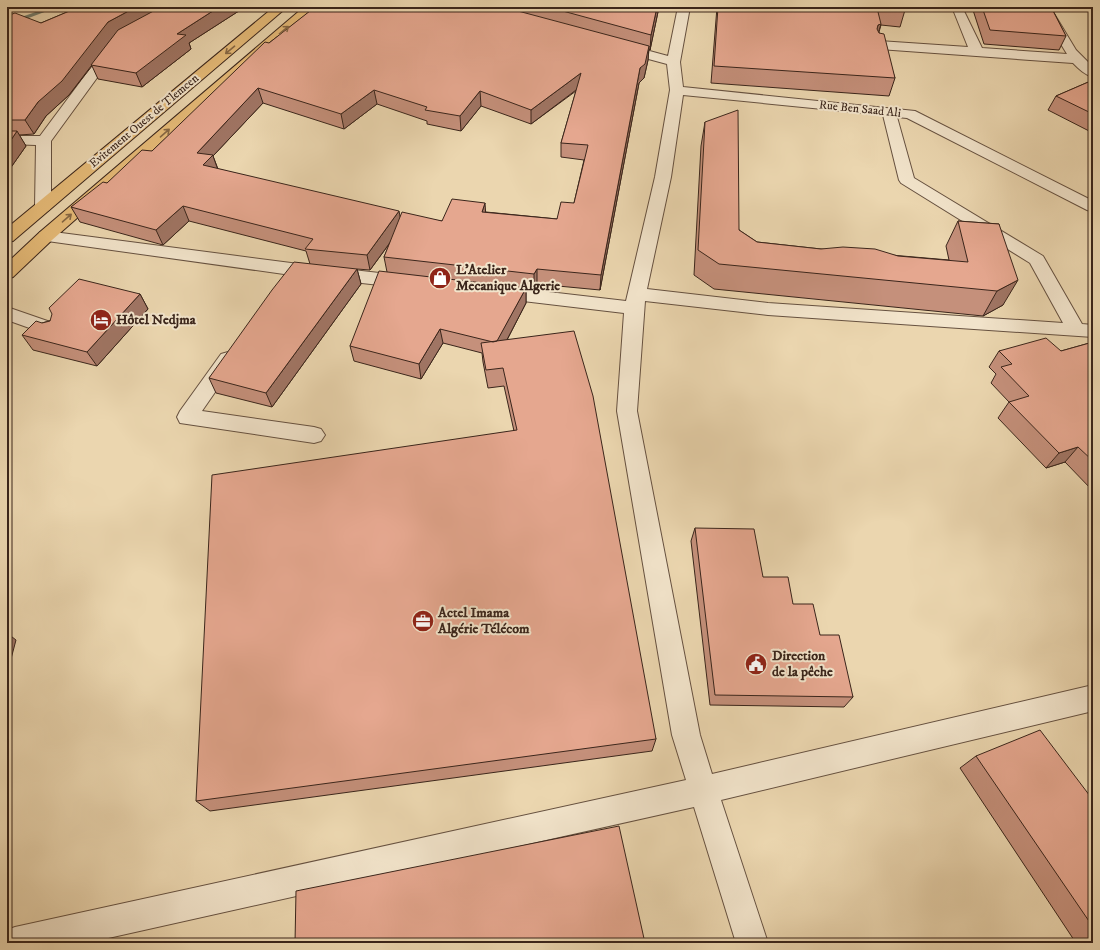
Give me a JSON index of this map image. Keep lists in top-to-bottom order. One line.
{"streets":{"highway":["Evitement Ouest de Tlemcen"],"street":["Rue Ben Saad Ali"]},"places":{"shop":["L'Atelier Mecanique Algerie"],"hotel":["Hôtel Nedjma"],"office":["Actel Imama Algérie Télécom"],"public building":["Direction de la pêche"]}}
